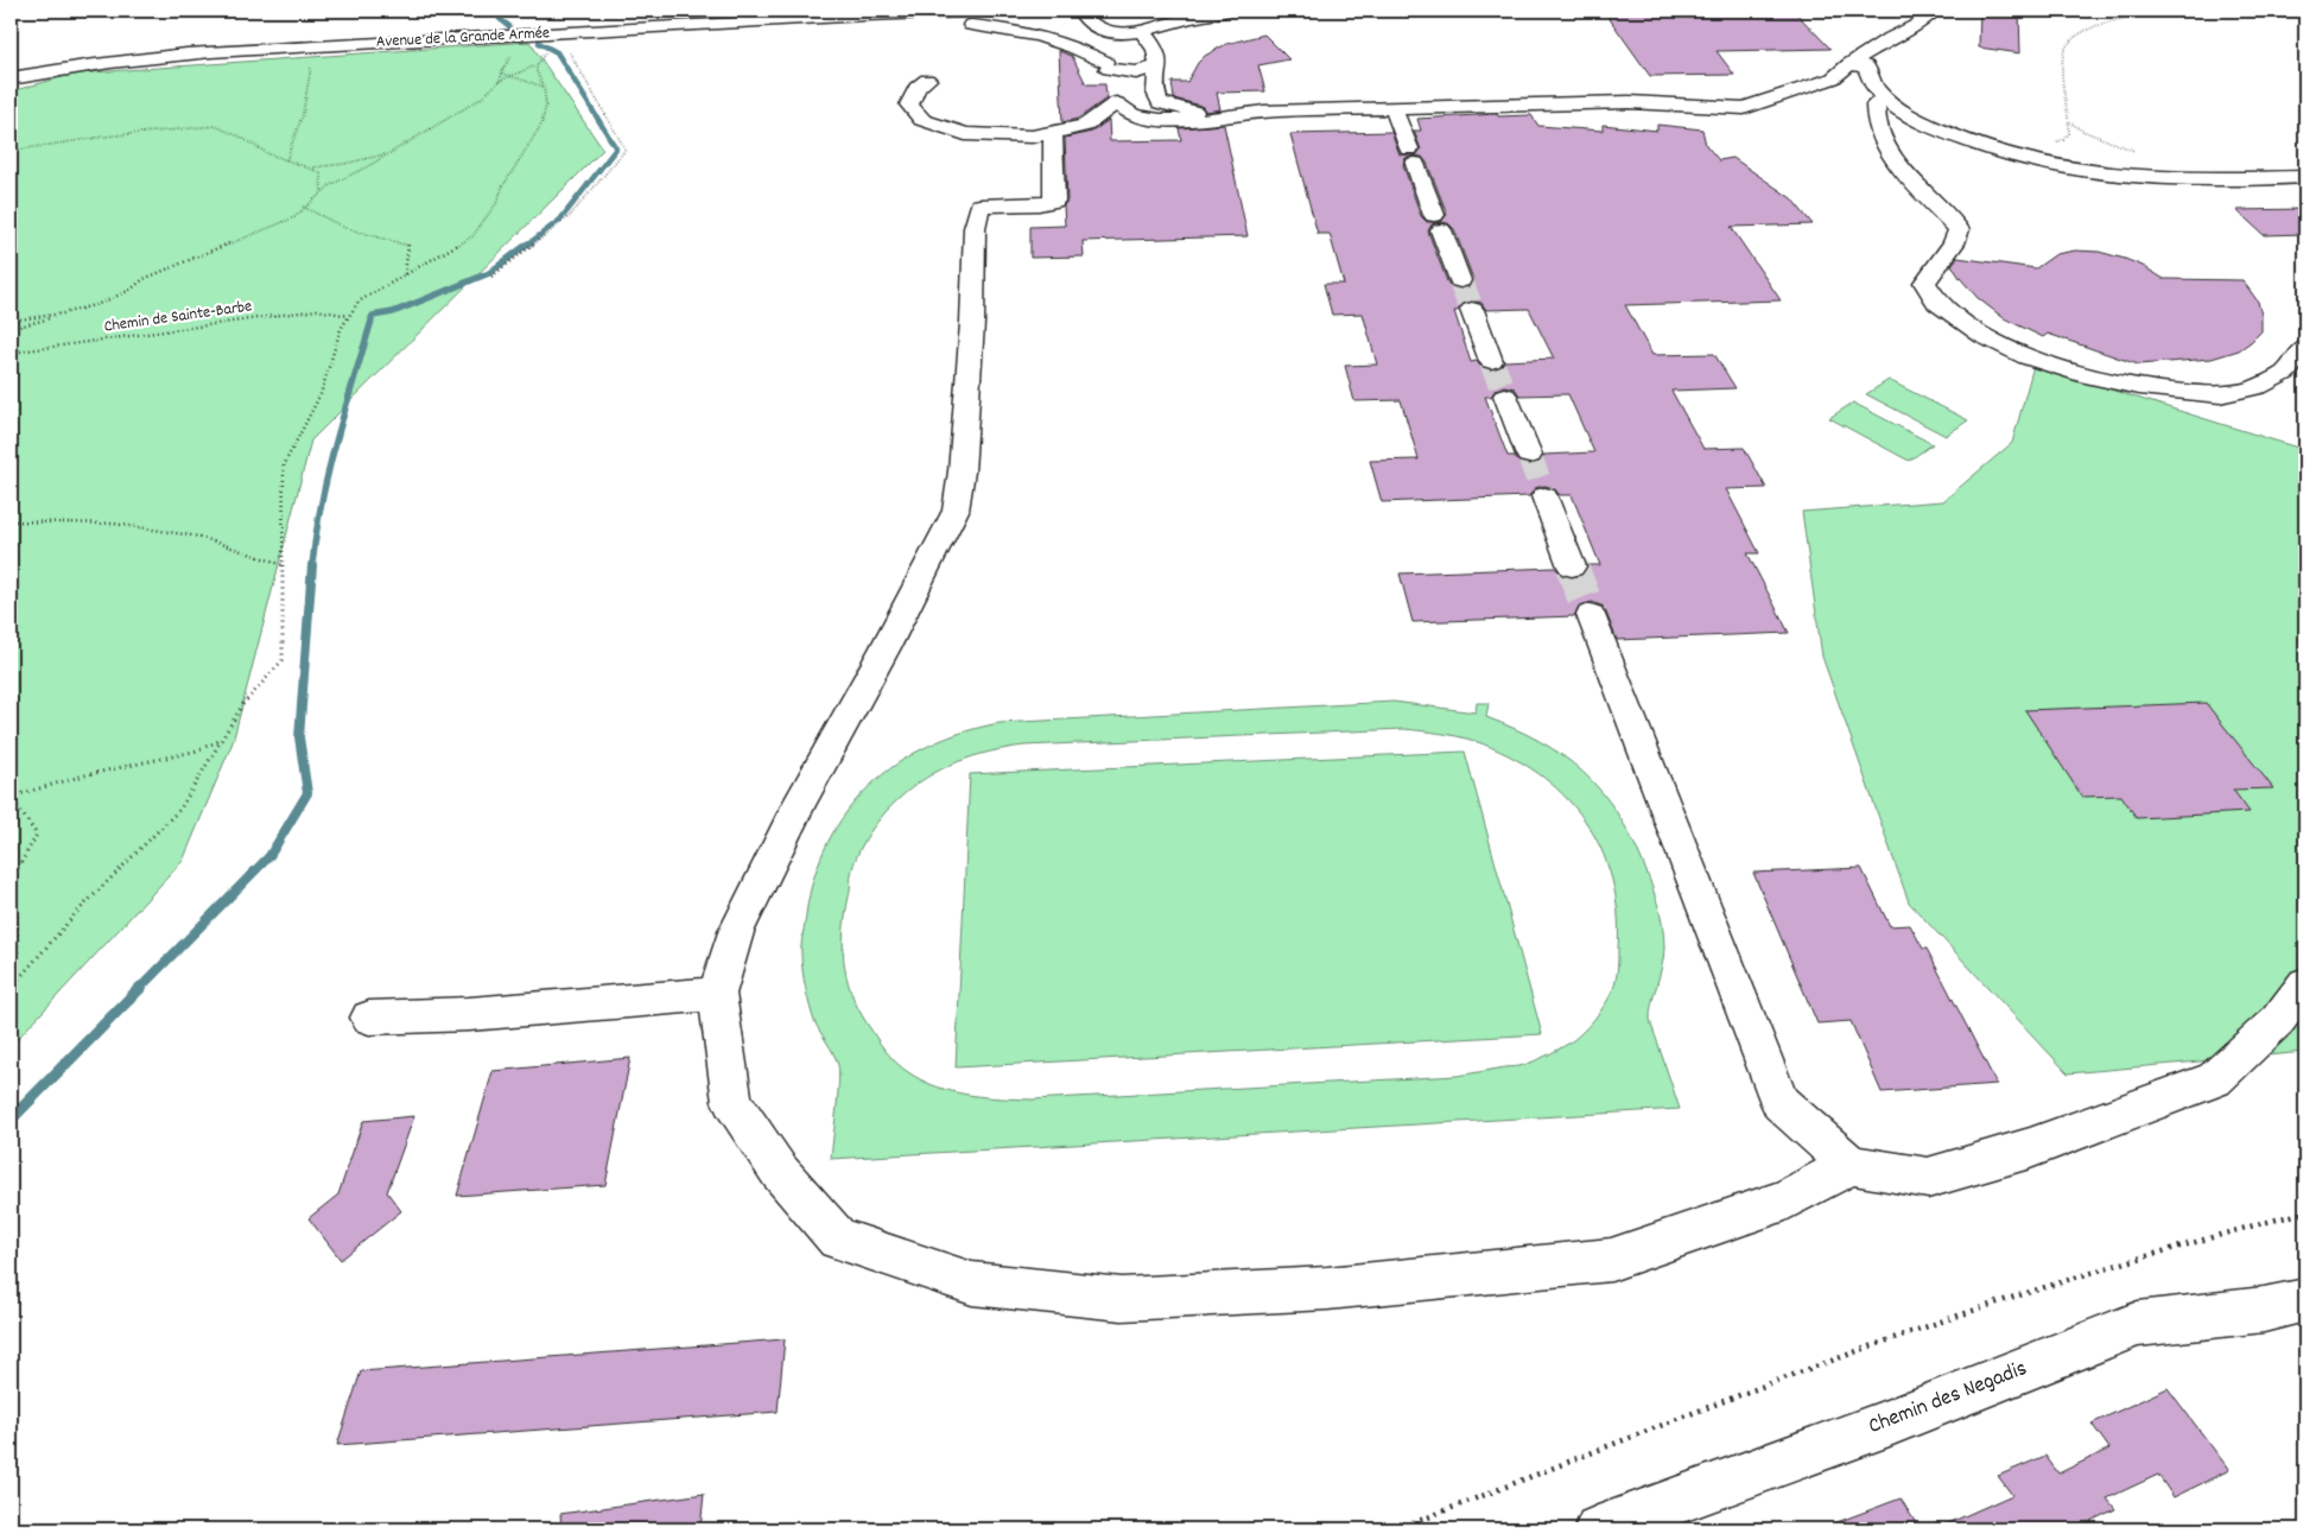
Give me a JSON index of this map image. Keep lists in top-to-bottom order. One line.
{"streets":{"street":["Avenue de la Grande Armée","Chemin des Negadis"],"path":["Chemin de Sainte-Barbe"]}}
